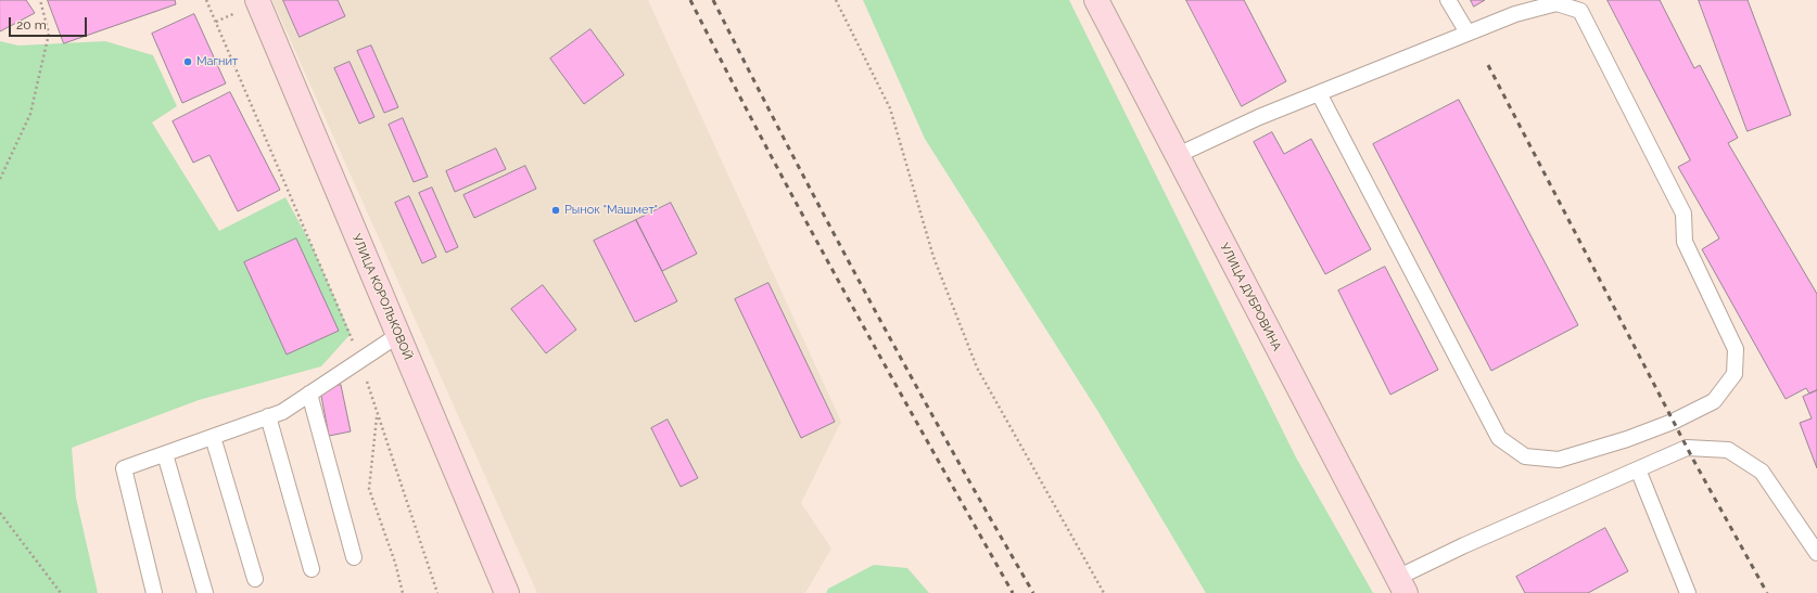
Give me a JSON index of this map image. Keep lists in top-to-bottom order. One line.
{"streets":{"main road":["УЛИЦА КОРОЛЬКОВОЙ","УЛИЦА ДУБРОВИНА"]},"places":["Магнит","Рынок \"Машмет\""],"scale_bar":"20 m"}
